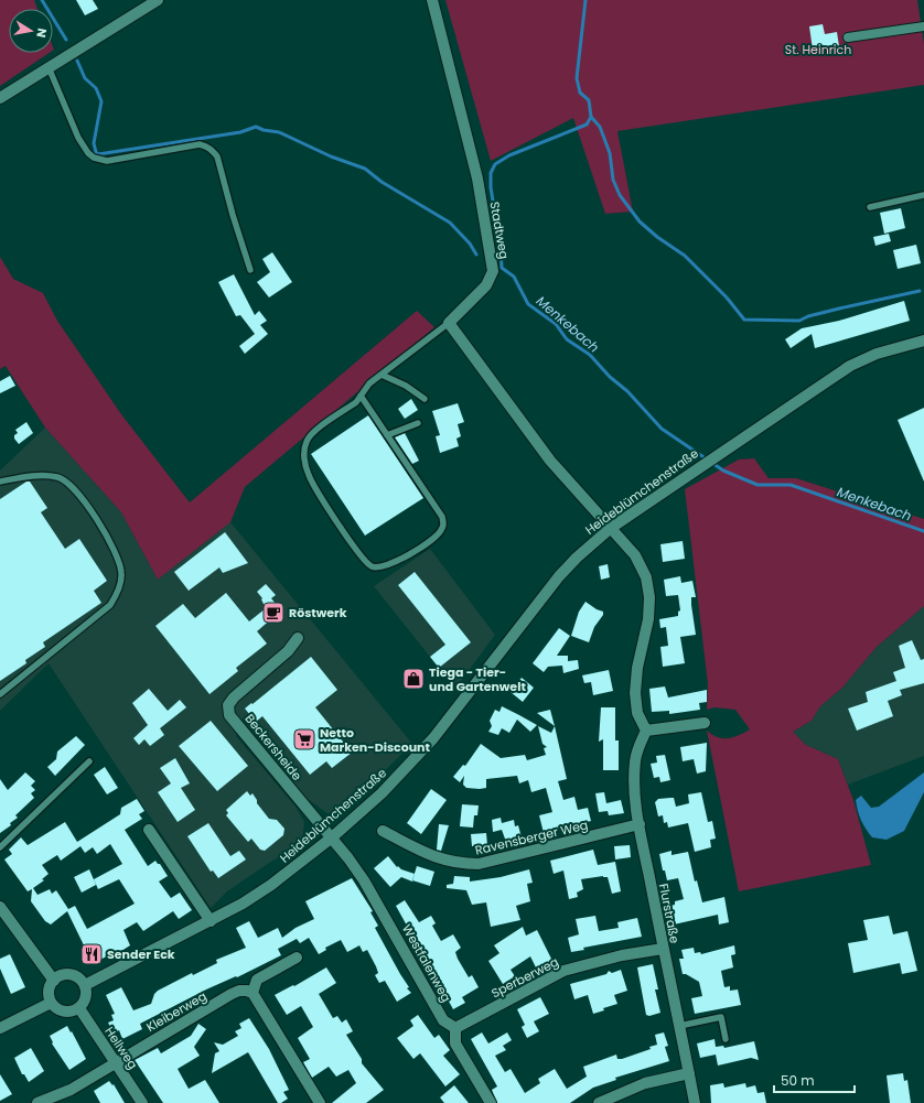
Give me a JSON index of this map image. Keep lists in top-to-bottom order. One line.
{"streets":{"street":["Stadtweg","Heideblümchenstraße","Beckersheide","Ravensberger Weg","Flurstraße","Westfalenweg","Sperberweg","Kleiberweg","Hellweg"]},"crossings":[["Heideblümchenstraße","Beckersheide"],["Heideblümchenstraße","Westfalenweg"],["Heideblümchenstraße","Hellweg"],["Beckersheide","Westfalenweg"],["Ravensberger Weg","Flurstraße"],["Flurstraße","Sperberweg"],["Westfalenweg","Sperberweg"],["Kleiberweg","Hellweg"]],"water":["Menkebach"],"parks":["St. Heinrich"],"places":{"cafe":["Röstwerk"],"shop":["Tiega - Tier- und Gartenwelt"],"supermarket":["Netto Marken-Discount"],"restaurant":["Sender Eck"]},"scale_bar":"50 m","north":"right"}
